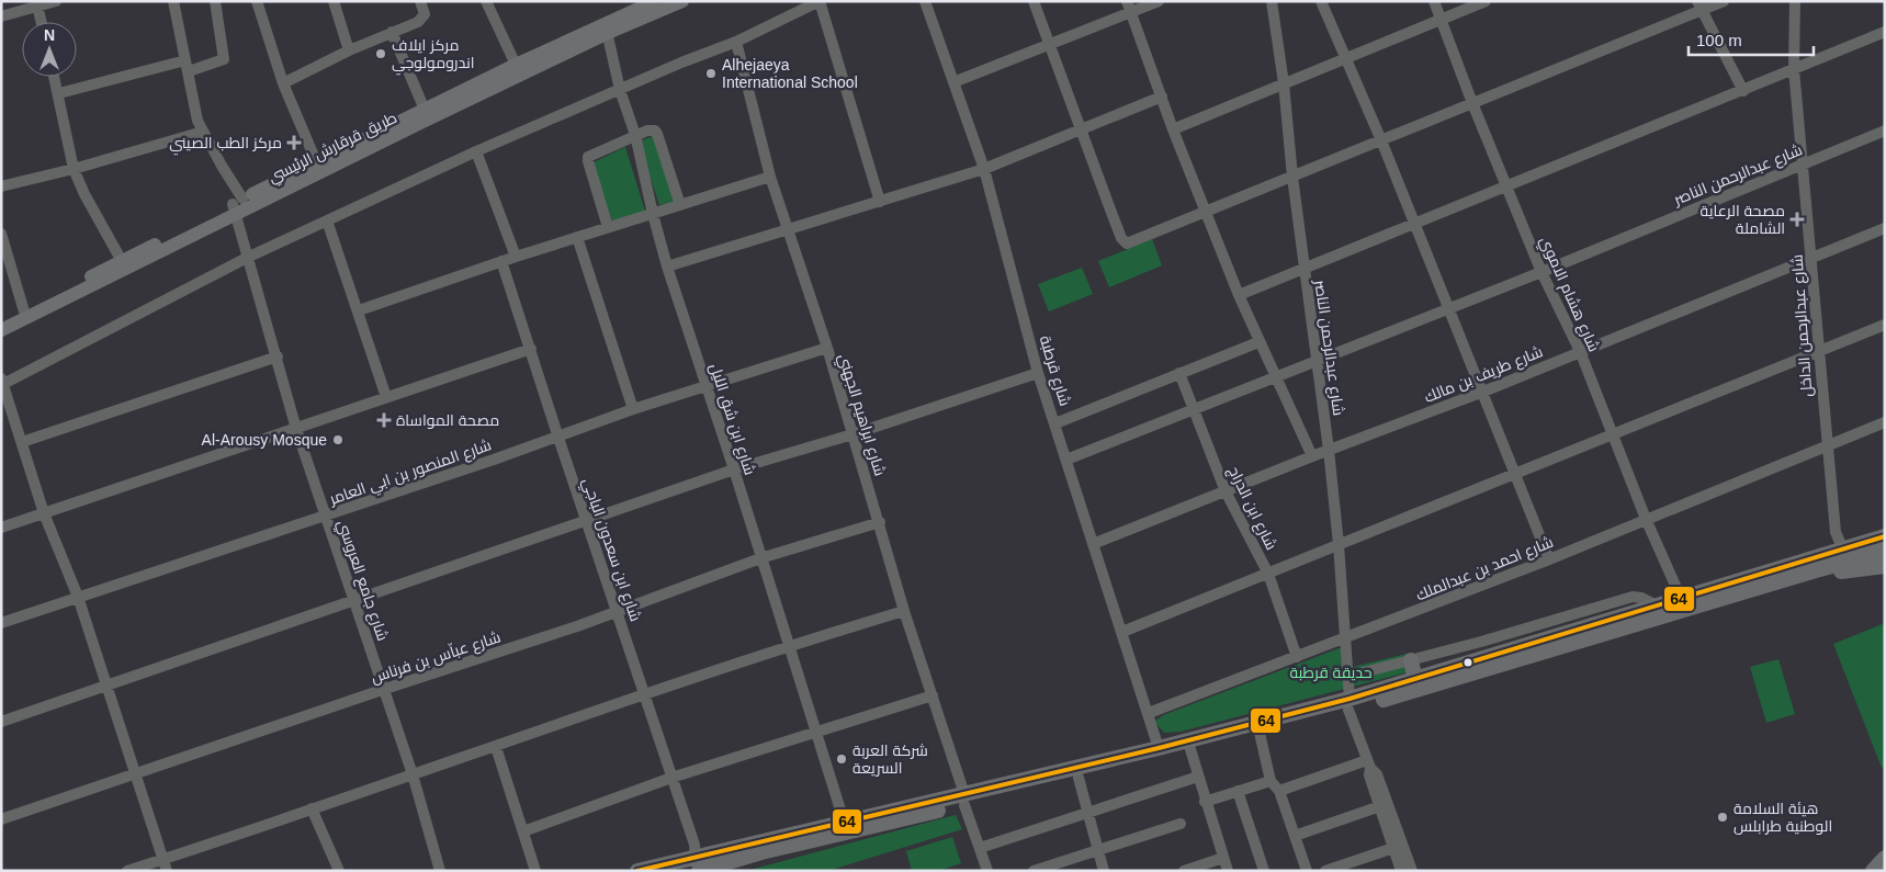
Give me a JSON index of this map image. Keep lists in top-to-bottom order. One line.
{"streets":{"main road":["طريق قرقارش الرئيسي"],"street":["شارع عبدالرحمن الناصر","شارع هشام الاموي","شارع عبدالرحمن الداخل","شارع قرطبة","شارع طريف بن مالك","شارع ابراهيم الجهني","شارع ابن شق الليل","شارع المنصور بن ابي العامر","شارع ابن الدراج","شارع ابن سعدون الباجي","شارع احمد بن عبدالملك","شارع جامع العروسي","شارع عباّس بن فرناس"]},"crossings":[["طريق قرقارش الرئيسي","شارع ابن شق الليل"],["طريق قرقارش الرئيسي","شارع جامع العروسي"],["شارع عبدالرحمن الناصر","شارع هشام الاموي"],["شارع عبدالرحمن الناصر","شارع عبدالرحمن الداخل"],["شارع عبدالرحمن الناصر","شارع قرطبة"],["شارع عبدالرحمن الناصر","شارع طريف بن مالك"],["شارع عبدالرحمن الناصر","شارع ابن الدراج"],["شارع عبدالرحمن الناصر","شارع احمد بن عبدالملك"],["شارع هشام الاموي","شارع طريف بن مالك"],["شارع هشام الاموي","شارع احمد بن عبدالملك"],["شارع عبدالرحمن الداخل","شارع طريف بن مالك"],["شارع عبدالرحمن الداخل","شارع احمد بن عبدالملك"],["شارع قرطبة","شارع طريف بن مالك"],["شارع قرطبة","شارع احمد بن عبدالملك"],["شارع طريف بن مالك","شارع ابن الدراج"],["شارع ابراهيم الجهني","شارع المنصور بن ابي العامر"],["شارع ابراهيم الجهني","شارع عباّس بن فرناس"],["شارع ابن شق الليل","شارع المنصور بن ابي العامر"],["شارع ابن شق الليل","شارع عباّس بن فرناس"],["شارع المنصور بن ابي العامر","شارع ابن سعدون الباجي"],["شارع المنصور بن ابي العامر","شارع جامع العروسي"],["شارع ابن الدراج","شارع احمد بن عبدالملك"],["شارع ابن سعدون الباجي","شارع عباّس بن فرناس"],["شارع جامع العروسي","شارع عباّس بن فرناس"]],"parks":["حديقة قرطبة"],"places":{"other":["مركز ايلاف اندرومولوجي","Alhejaeya International School","Al-Arousy Mosque","شركة العربة السريعة","هيئة السلامة الوطنية طرابلس"],"health":["مركز الطب الصيني","مصحة الرعاية الشاملة","مصحة المواساة"]},"lines":["transit line 64"],"scale_bar":"100 m","north":"top"}
